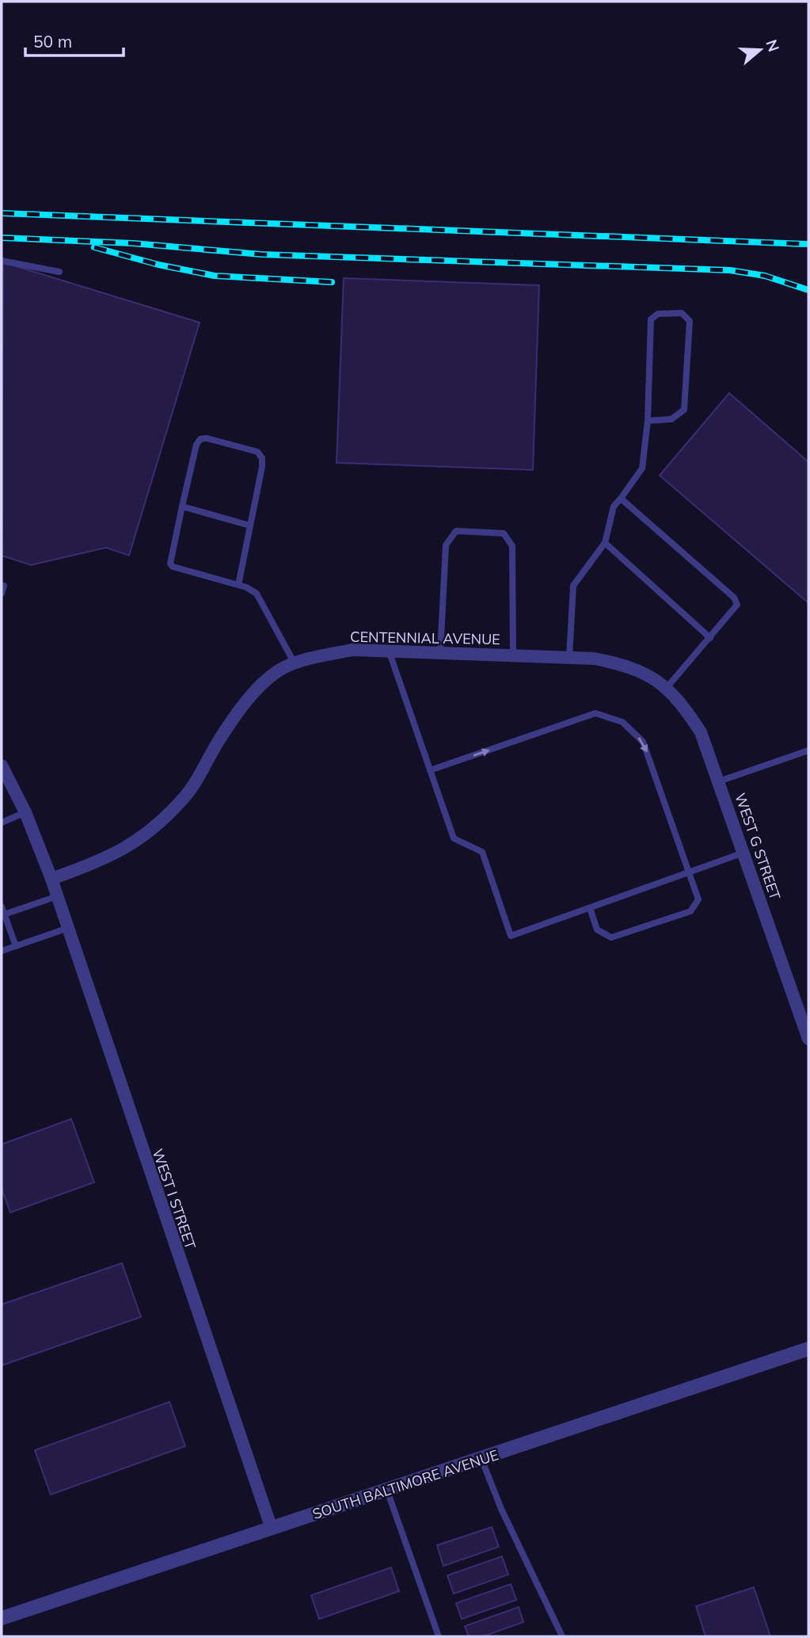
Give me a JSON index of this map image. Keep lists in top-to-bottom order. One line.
{"streets":{"street":["CENTENNIAL AVENUE","WEST G STREET","WEST I STREET","SOUTH BALTIMORE AVENUE"]},"crossings":[["CENTENNIAL AVENUE","WEST G STREET"],["CENTENNIAL AVENUE","WEST I STREET"],["WEST I STREET","SOUTH BALTIMORE AVENUE"]],"scale_bar":"50 m","north":"right"}
